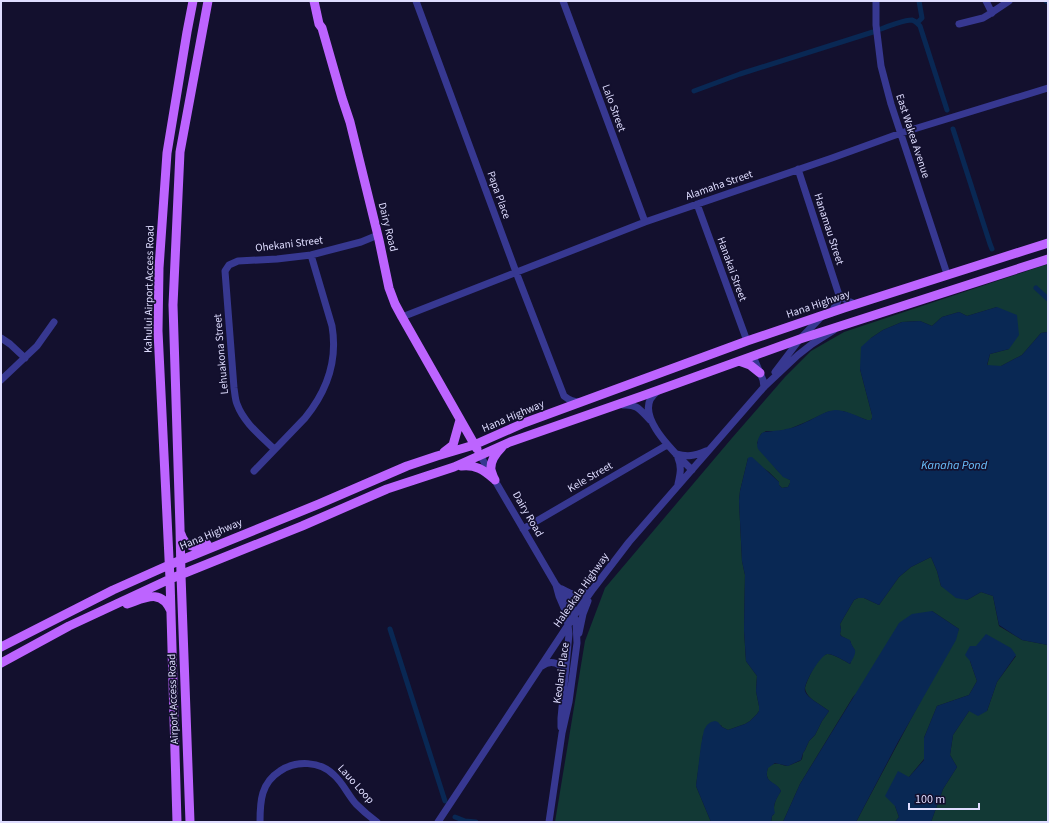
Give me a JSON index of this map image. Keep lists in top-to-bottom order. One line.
{"streets":{"main road":["Dairy Road","Kahului Airport Access Road","Hana Highway","Airport Access Road"],"street":["Lalo Street","East Wakea Avenue","Alamaha Street","Papa Place","Hanamau Street","Ohekani Street","Hanakai Street","Lehuakona Street","Kele Street","Haleakala Highway","Keolani Place","Lauo Loop"]},"crossings":[["Lalo Street","Alamaha Street"],["East Wakea Avenue","Alamaha Street"],["East Wakea Avenue","Hana Highway"],["Alamaha Street","Papa Place"],["Alamaha Street","Dairy Road"],["Alamaha Street","Hanamau Street"],["Alamaha Street","Hanakai Street"],["Dairy Road","Ohekani Street"],["Dairy Road","Hana Highway"],["Dairy Road","Kele Street"],["Dairy Road","Haleakala Highway"],["Dairy Road","Keolani Place"],["Ohekani Street","Lehuakona Street"],["Hanakai Street","Hana Highway"],["Kahului Airport Access Road","Hana Highway"],["Kahului Airport Access Road","Airport Access Road"],["Hana Highway","Haleakala Highway"],["Haleakala Highway","Keolani Place"]],"water":["Kanaha Pond"],"scale_bar":"100 m"}
